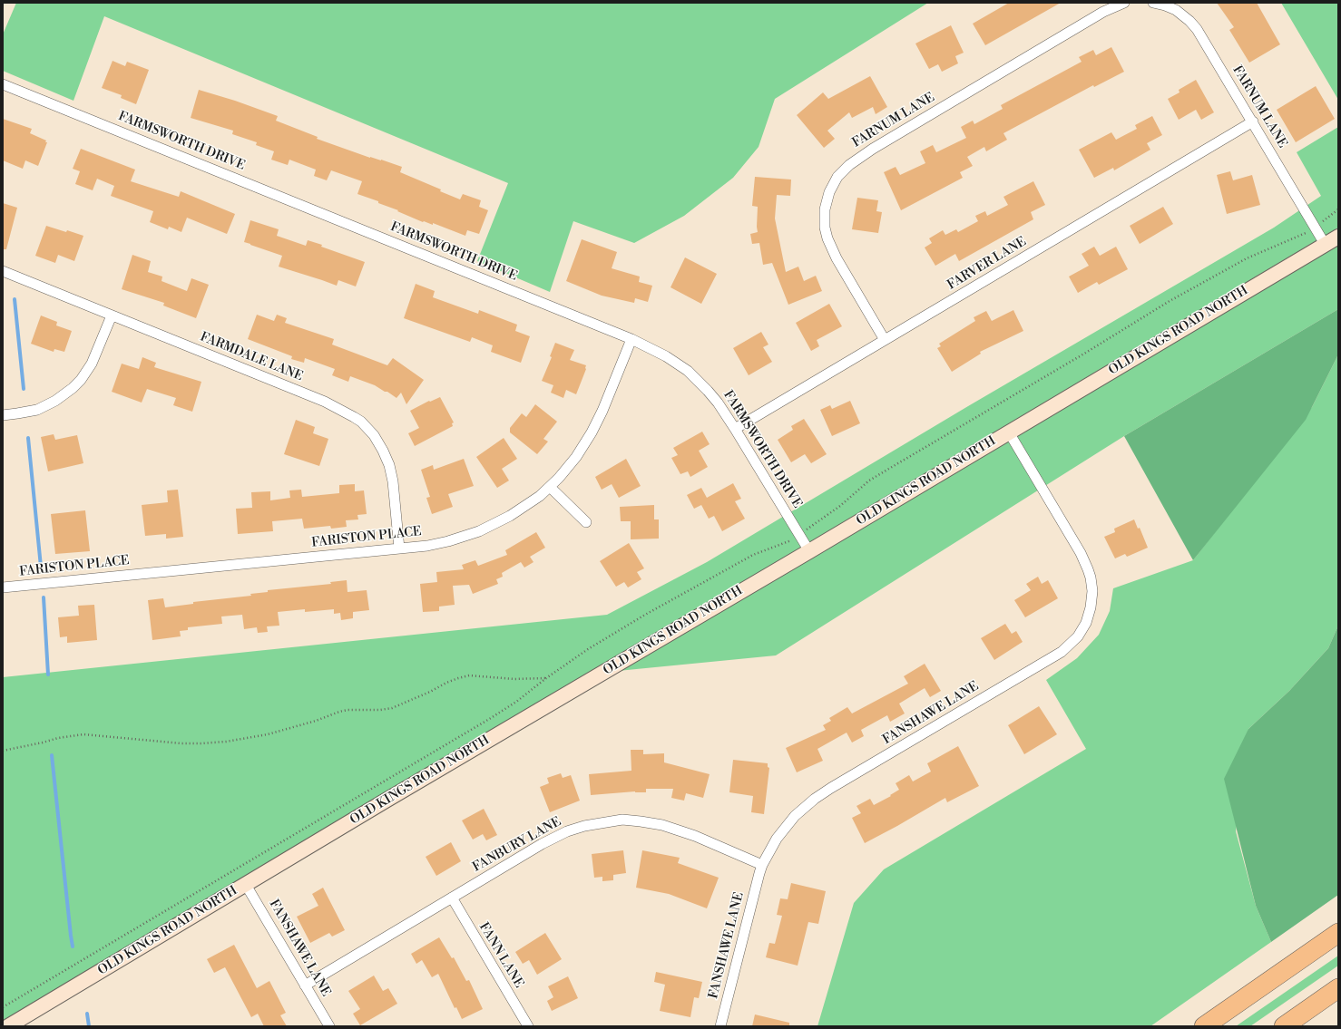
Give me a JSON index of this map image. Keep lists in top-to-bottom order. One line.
{"streets":{"street":["FARNUM LANE","FARMSWORTH DRIVE","FARVER LANE","OLD KINGS ROAD NORTH","FARMDALE LANE","FARISTON PLACE","FANSHAWE LANE","FANBURY LANE","FANN LANE"]},"crossings":[["FARNUM LANE","FARVER LANE"],["FARNUM LANE","OLD KINGS ROAD NORTH"],["FARMSWORTH DRIVE","FARVER LANE"],["FARMSWORTH DRIVE","OLD KINGS ROAD NORTH"],["FARMSWORTH DRIVE","FARISTON PLACE"],["OLD KINGS ROAD NORTH","FANSHAWE LANE"],["FARMDALE LANE","FARISTON PLACE"],["FANSHAWE LANE","FANBURY LANE"],["FANBURY LANE","FANN LANE"]]}
